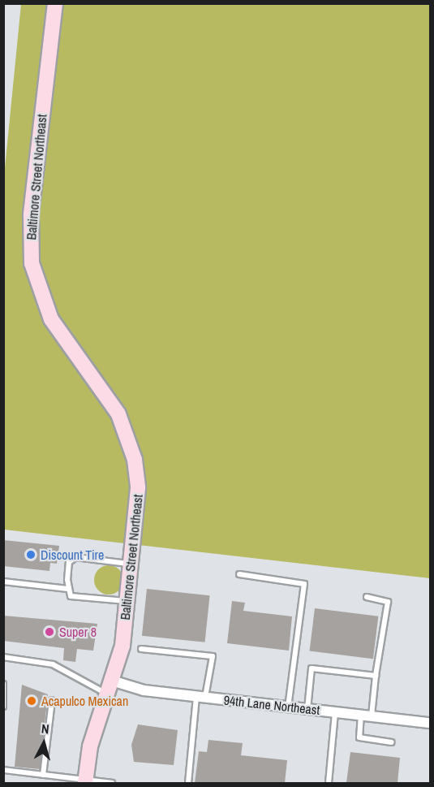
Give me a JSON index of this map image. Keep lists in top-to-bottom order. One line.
{"streets":{"street":["Baltimore Street Northeast","94th Lane Northeast"]},"crossings":[["Baltimore Street Northeast","94th Lane Northeast"]],"places":["Discount Tire","Super 8","Acapulco Mexican"],"north":"top"}
